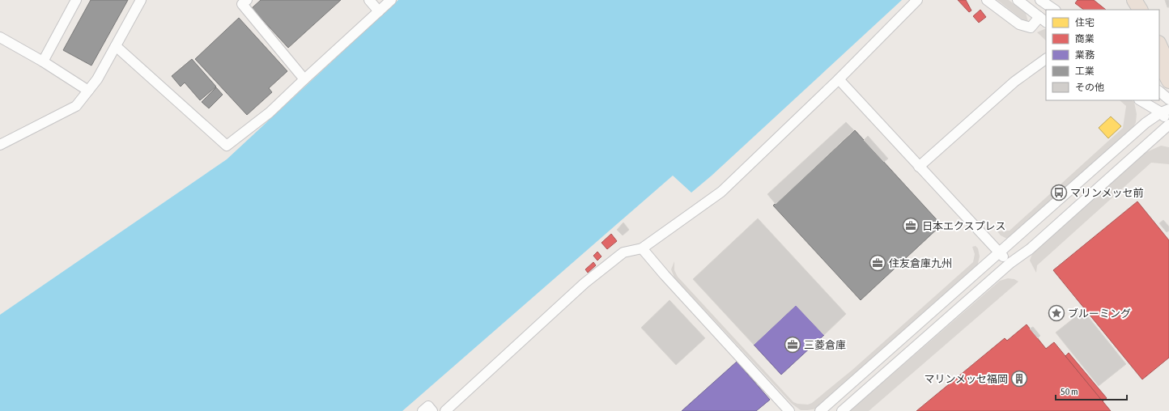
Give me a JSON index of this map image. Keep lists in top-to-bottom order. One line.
{"places":{"bus stop":["マリンメッセ前"],"office":["日本エクスプレス","住友倉庫九州","三菱倉庫"],"place":["ブルーミング"],"building":["マリンメッセ福岡"]},"legend":["住宅","商業","業務","工業","その他"],"scale_bar":"50 m"}
